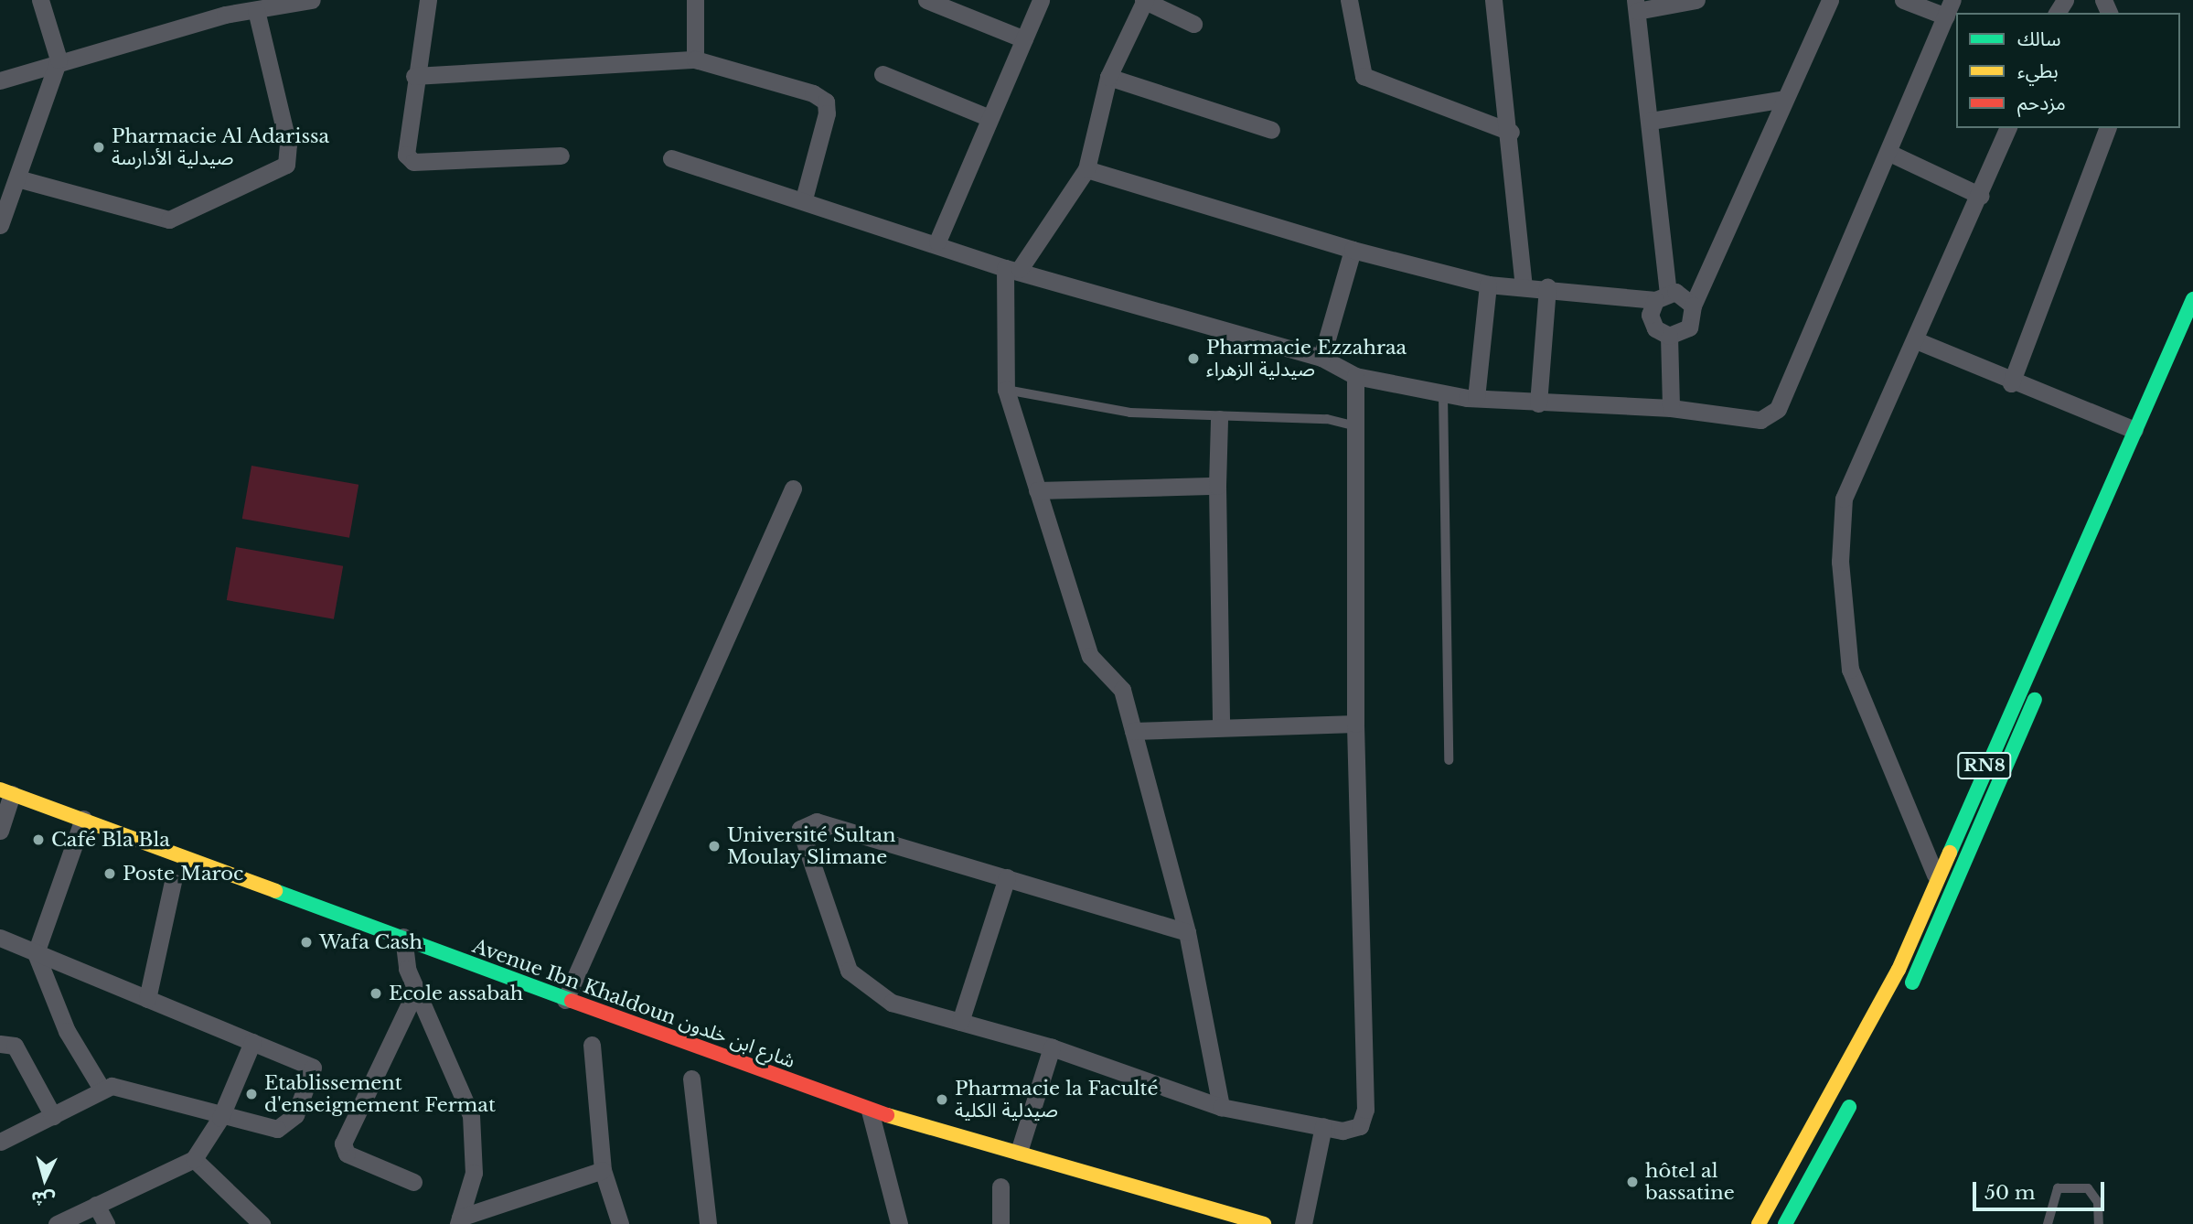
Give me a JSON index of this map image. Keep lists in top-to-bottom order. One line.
{"streets":{"main road":["RN8","Avenue Ibn Khaldoun شارع ابن خلدون"]},"places":["Pharmacie Al Adarissa صيدلية الأدارسة","Pharmacie Ezzahraa صيدلية الزهراء","Café Bla Bla","Université Sultan Moulay Slimane","Poste Maroc","Wafa Cash","Ecole assabah","Etablissement d'enseignement Fermat","Pharmacie la Faculté صيدلية الكلية","hôtel al bassatine"],"legend":["سالك","بطيء","مزدحم"],"scale_bar":"50 m","north":"bottom"}
